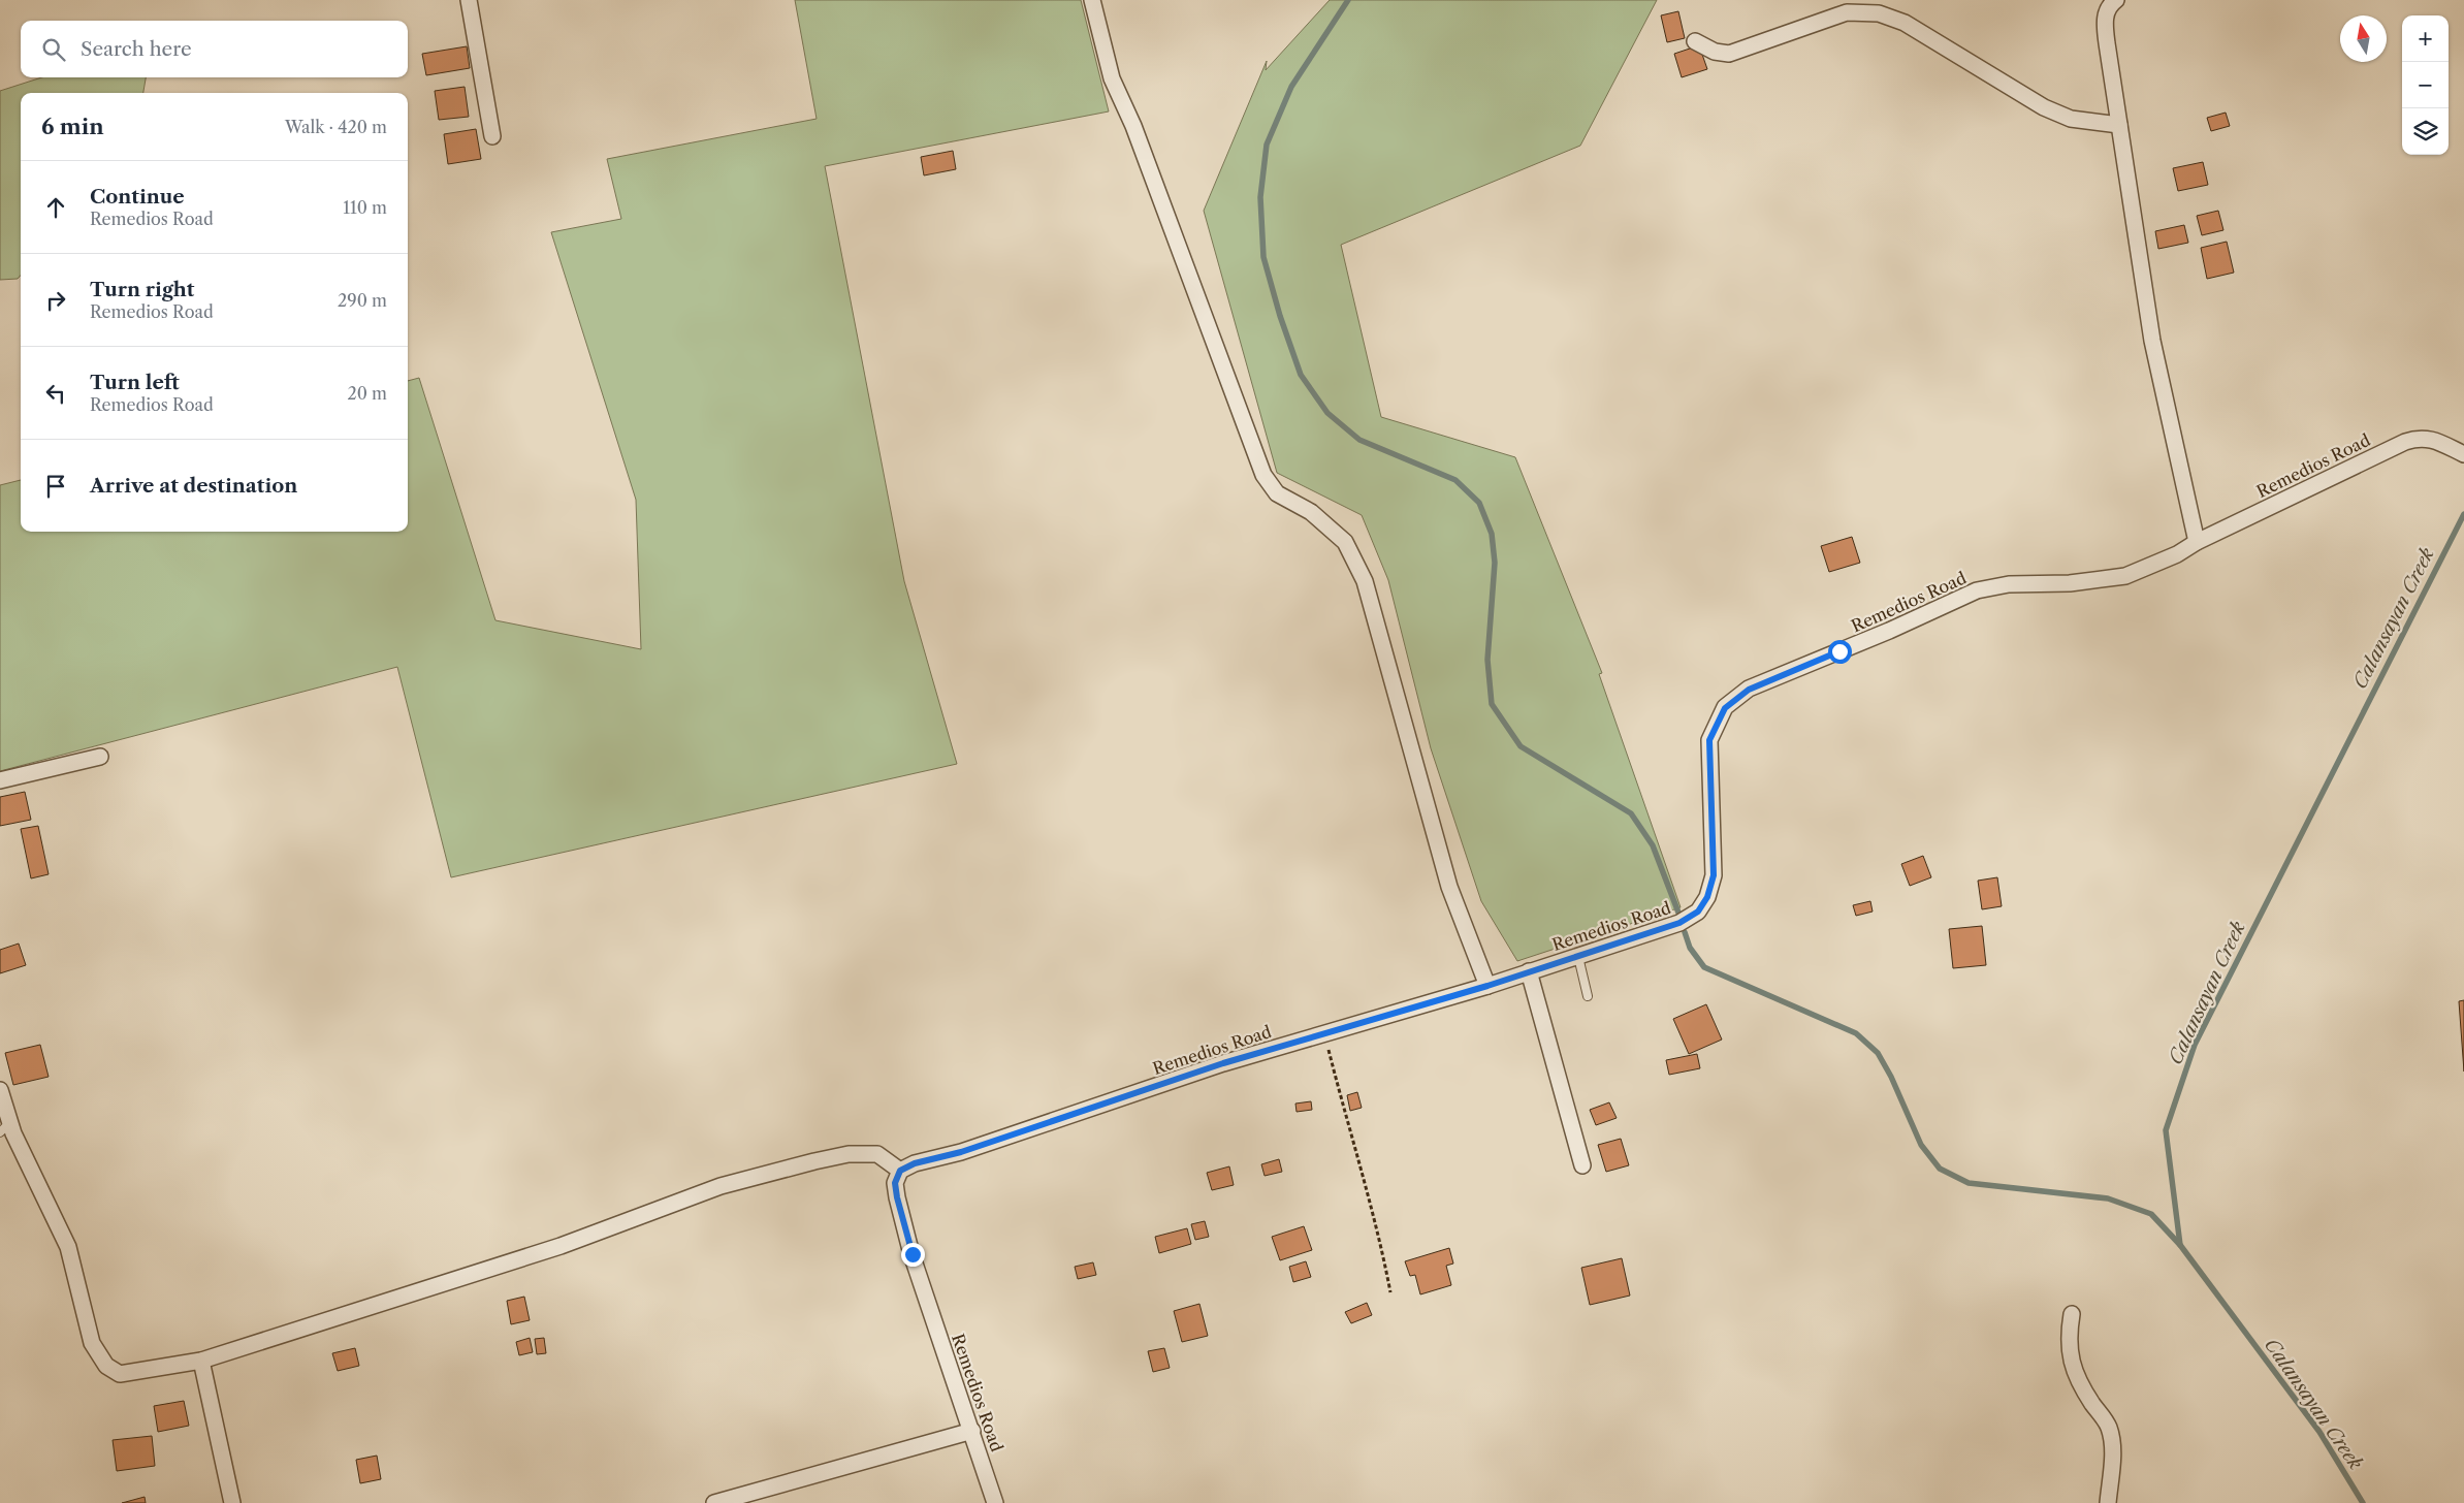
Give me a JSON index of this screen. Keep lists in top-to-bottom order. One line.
{"streets":{"street":["Remedios Road"]},"water":["Calansayan Creek"],"north":"top","page":{"map_buttons":["+","−"],"search":"Search here","heading":["6 min","Walk · 420 m"],"list":[["Continue","Remedios Road","110 m"],["Turn right","Remedios Road","290 m"],["Turn left","Remedios Road","20 m"],"Arrive at destination"]}}
